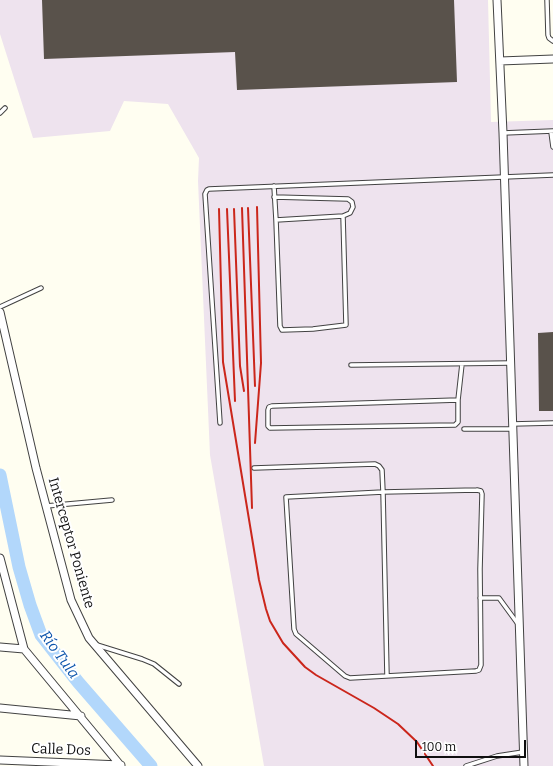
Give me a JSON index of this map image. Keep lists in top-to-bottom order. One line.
{"streets":{"street":["Interceptor Poniente","Calle Dos"]},"water":["Río Tula"],"scale_bar":"100 m"}
